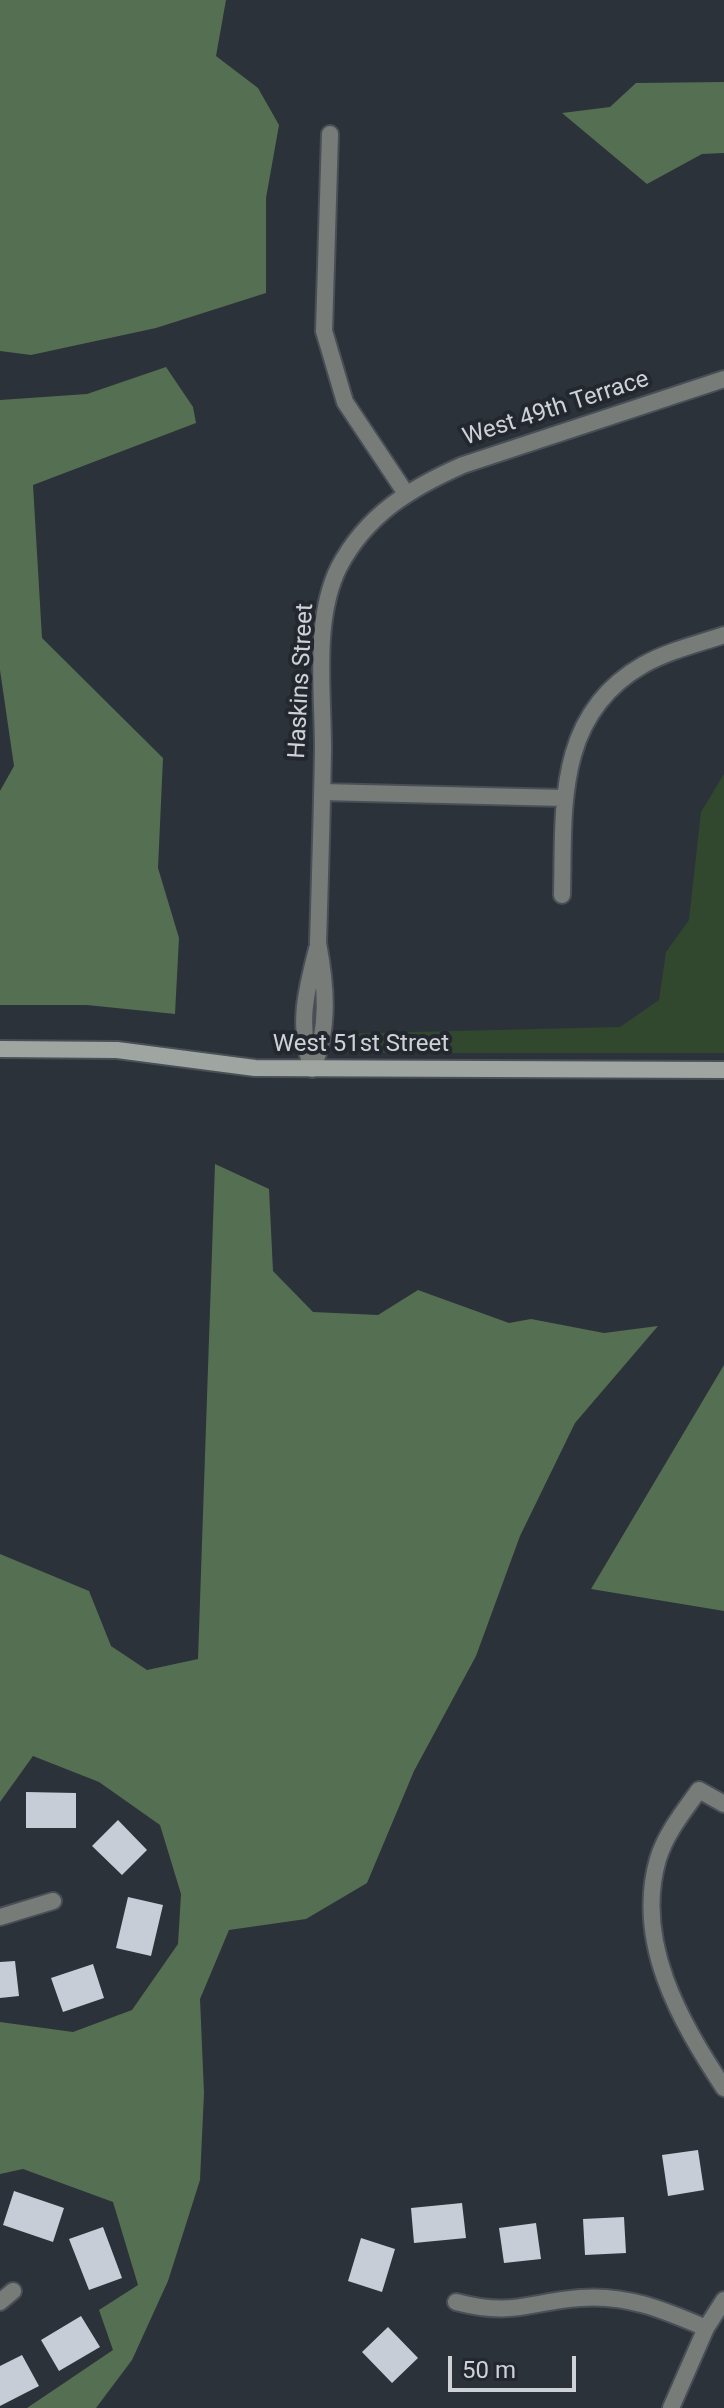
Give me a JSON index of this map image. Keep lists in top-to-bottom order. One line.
{"streets":{"street":["West 49th Terrace","Haskins Street","West 51st Street"]},"crossings":[["West 49th Terrace","Haskins Street"],["Haskins Street","West 51st Street"]],"scale_bar":"50 m"}
